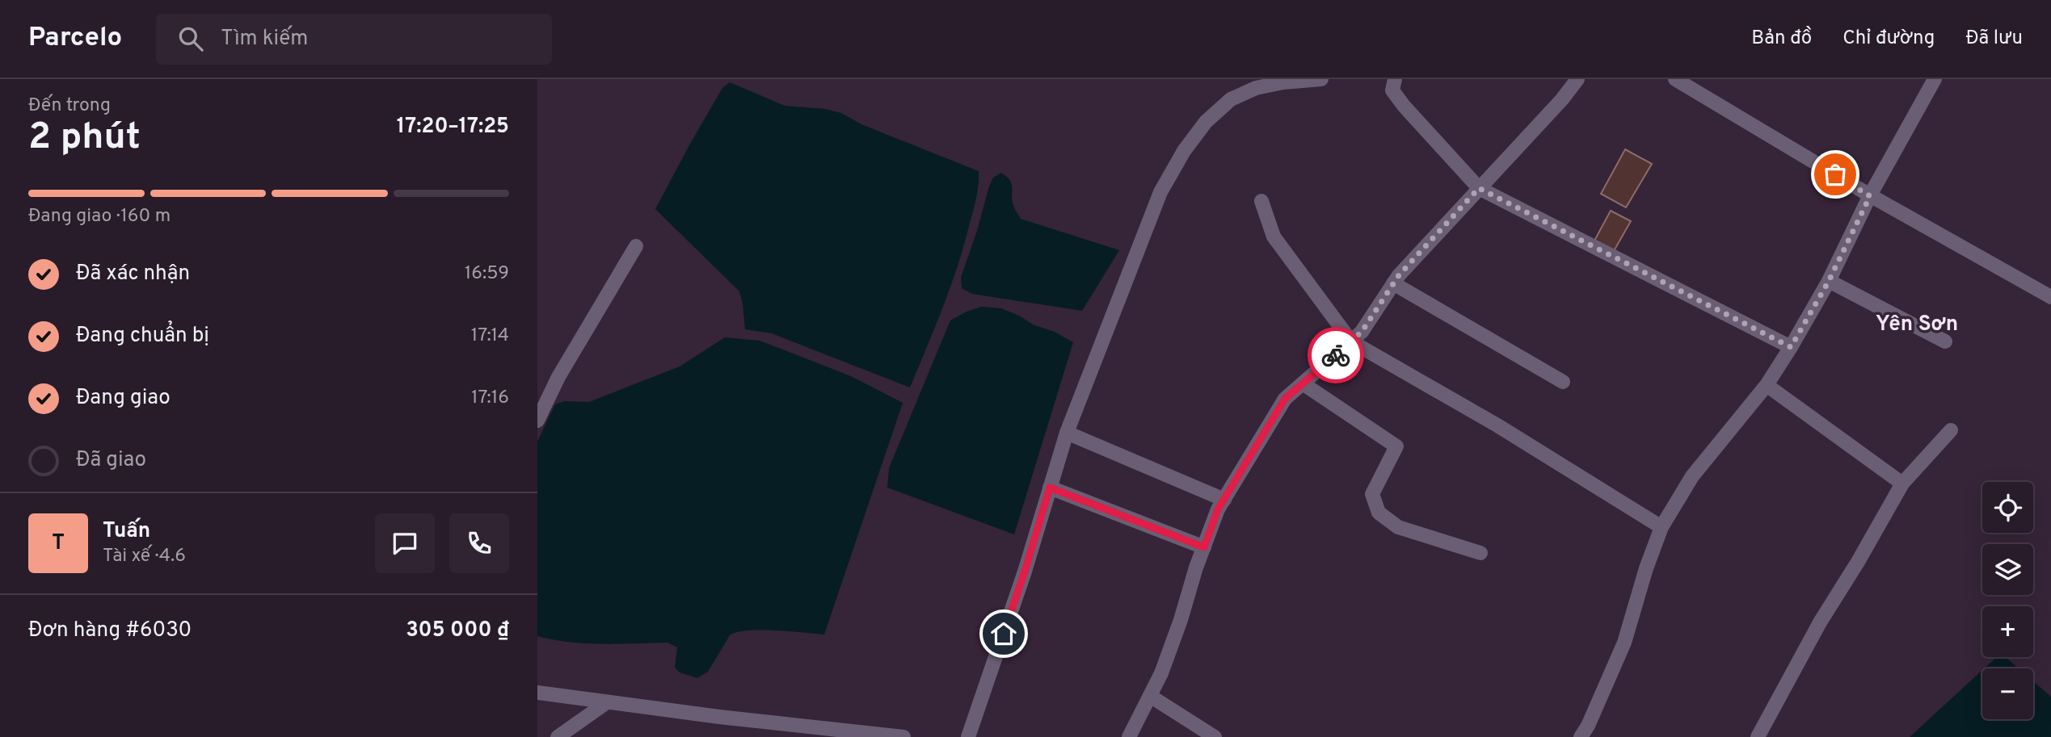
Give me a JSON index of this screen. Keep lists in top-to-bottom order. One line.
{"districts":["Yên Sơn"],"page":{"header":"Parcelo","search":"Tìm kiếm","nav":["Bản đồ","Chỉ đường","Đã lưu"],"heading":["2 phút","Đến trong","17:20–17:25"],"panel":["Tuấn","Tài xế · 4.6","Đơn hàng #6030","305 000 ₫"],"bar":"Đang giao · 160 m","list":[["Đã xác nhận","16:59"],["Đang chuẩn bị","17:14"],["Đang giao","17:16"],"Đã giao"],"map_buttons":["+","−"],"round":"T"}}
